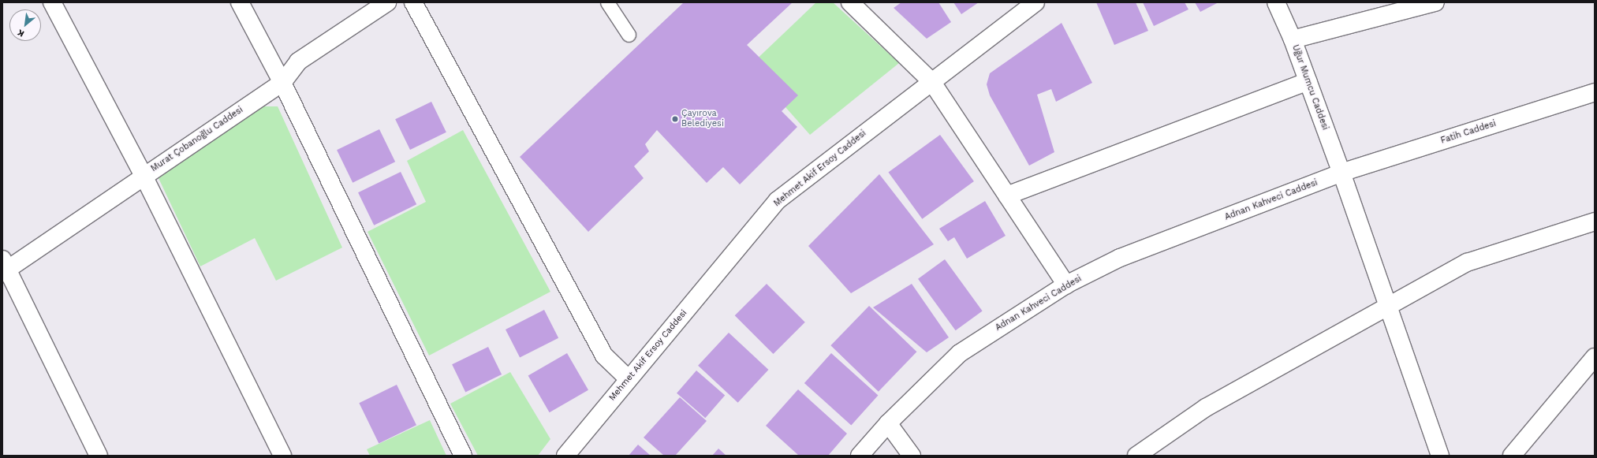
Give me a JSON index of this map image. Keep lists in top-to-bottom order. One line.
{"streets":{"street":["Uğur Mumcu Caddesi","Fatih Caddesi","Murat Çobanoğlu Caddesi","Mehmet Akif Ersoy Caddesi","Adnan Kahveci Caddesi"]},"crossings":[["Uğur Mumcu Caddesi","Fatih Caddesi"],["Uğur Mumcu Caddesi","Adnan Kahveci Caddesi"],["Fatih Caddesi","Adnan Kahveci Caddesi"]],"places":["Çayırova Belediyesi"],"north":"bottom left"}
